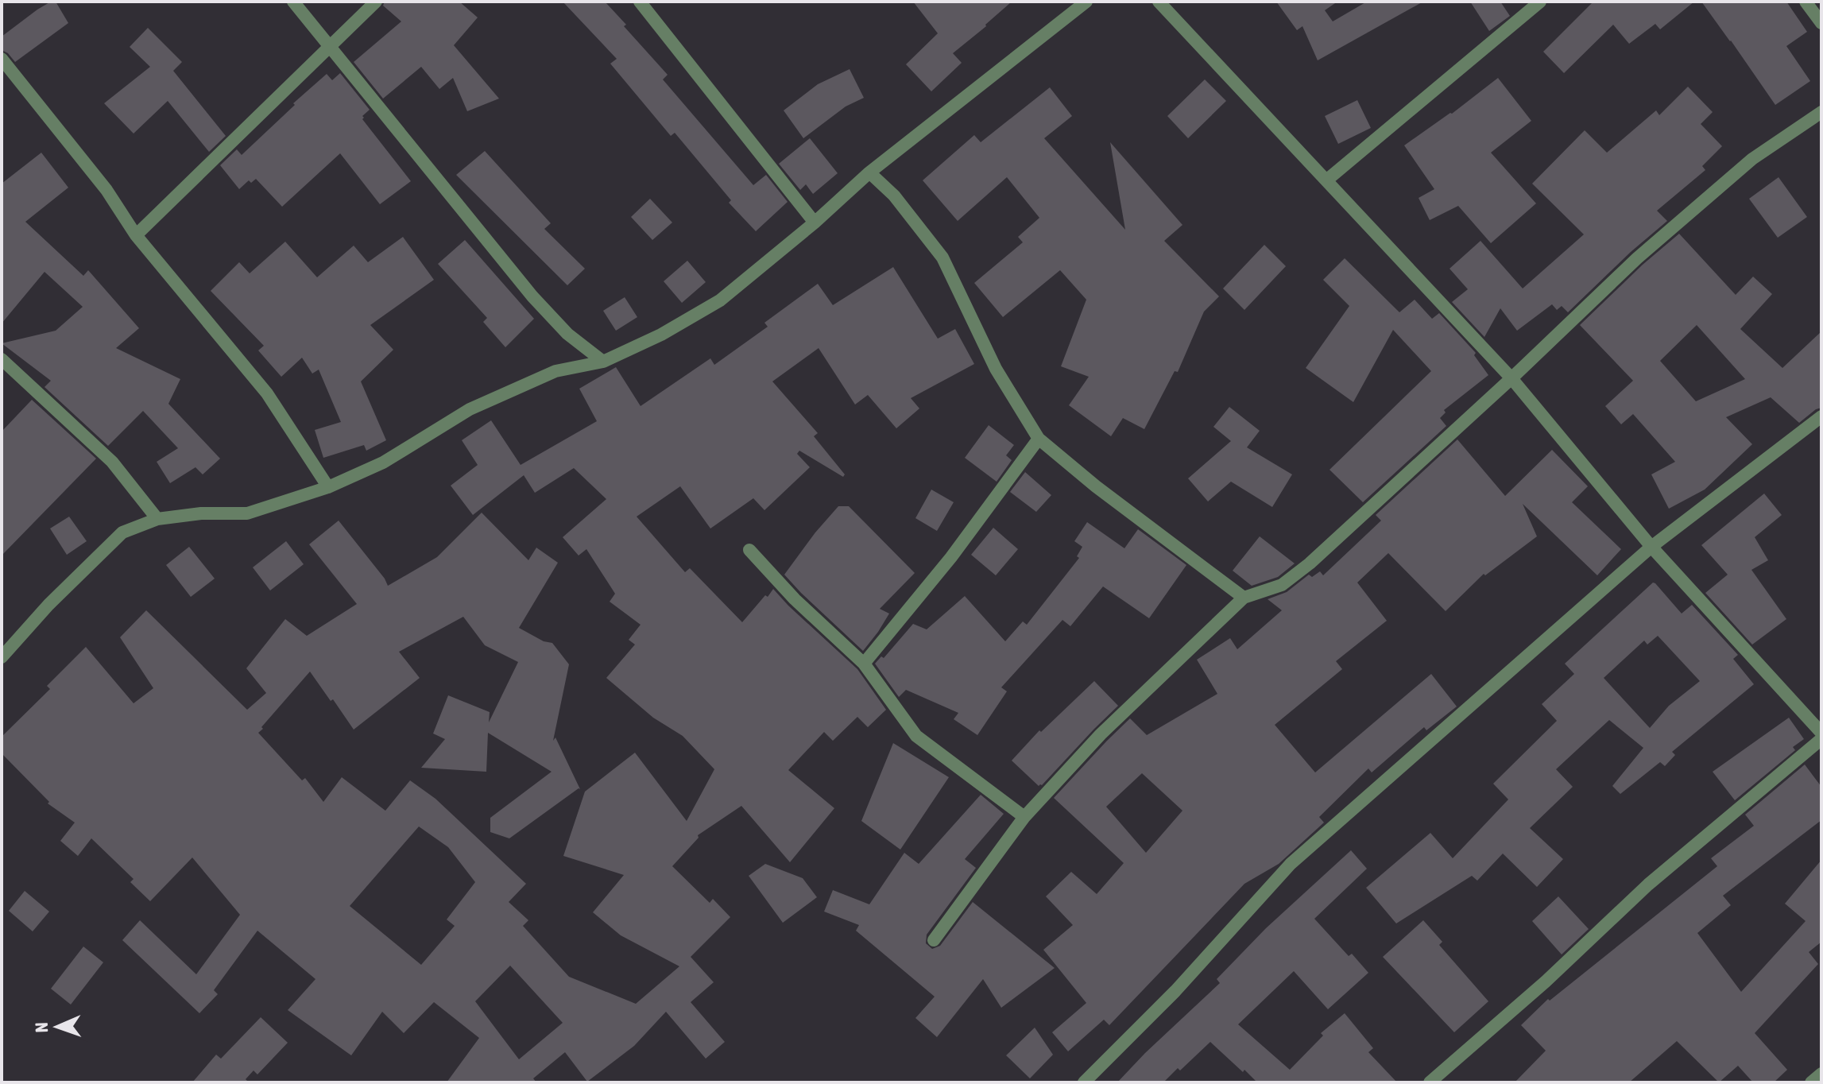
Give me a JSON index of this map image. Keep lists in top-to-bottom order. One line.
{"north":"left"}
